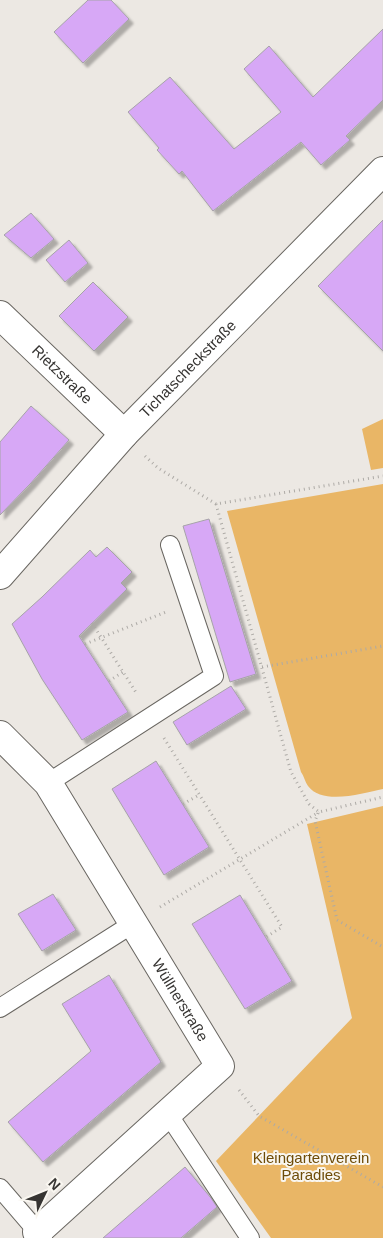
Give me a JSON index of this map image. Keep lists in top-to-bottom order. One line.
{"streets":{"street":["Tichatscheckstraße","Rietzstraße","Wüllnerstraße"]},"crossings":[["Tichatscheckstraße","Rietzstraße"]],"parks":["Kleingartenverein Paradies"],"north":"top right"}
